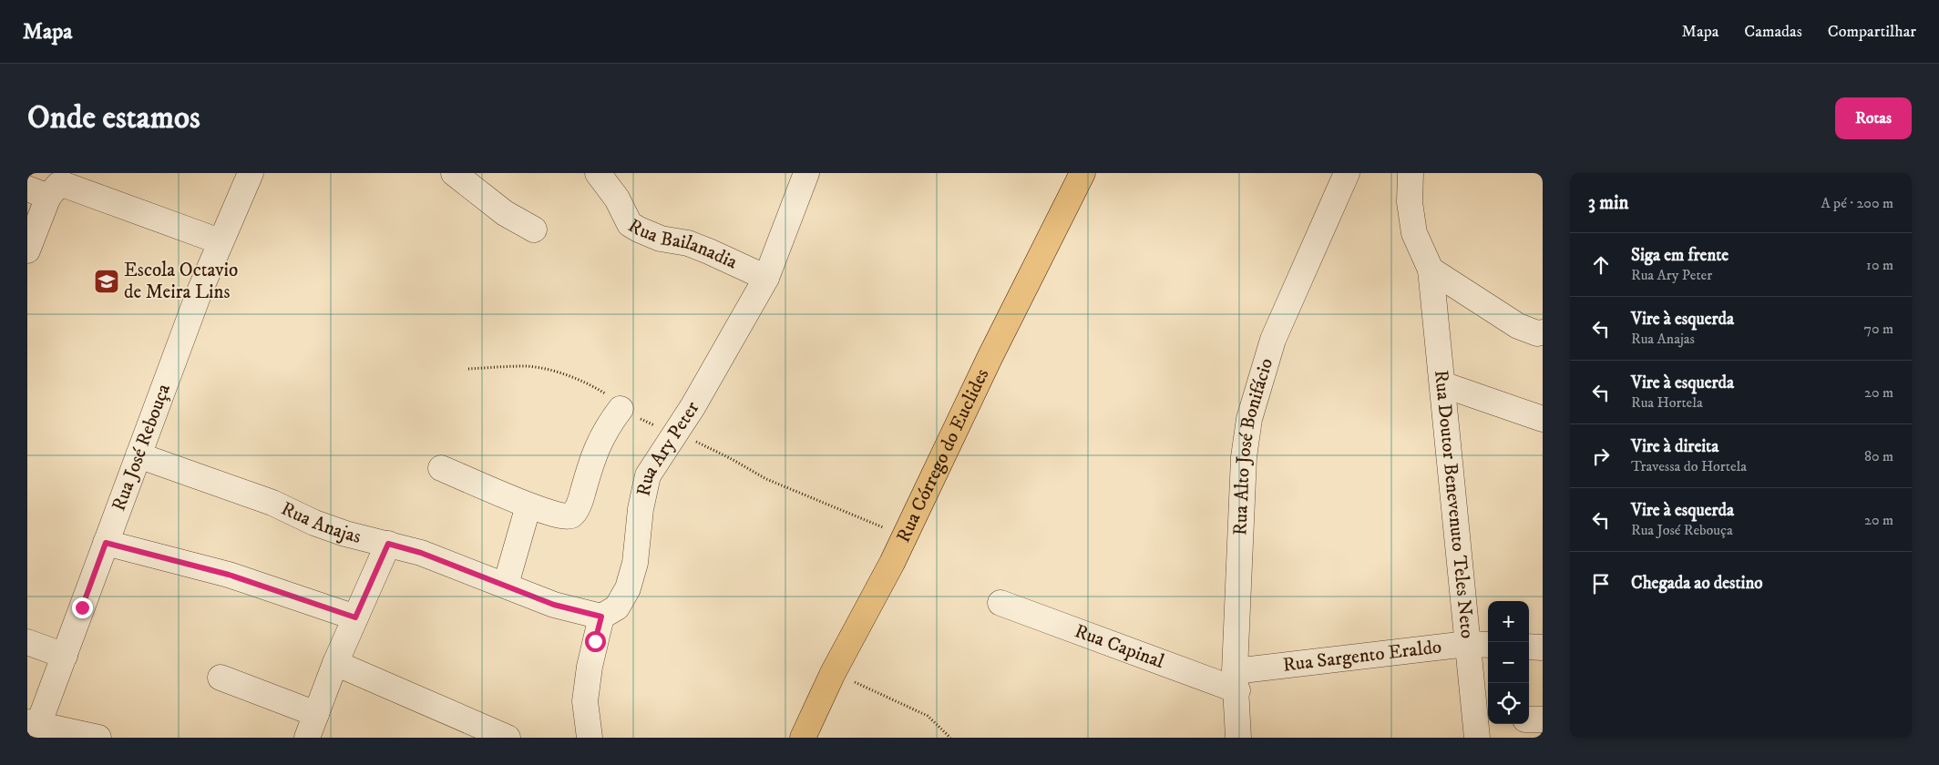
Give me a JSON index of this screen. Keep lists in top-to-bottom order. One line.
{"streets":{"main road":["Rua Córrego do Euclides"],"street":["Rua Bailanadia","Rua Alto José Bonifácio","Rua José Rebouça","Rua Ary Peter","Rua Doutor Benevenuto Teles Neto","Rua Anajas","Rua Capinal","Rua Sargento Eraldo"]},"crossings":[["Rua Bailanadia","Rua Ary Peter"],["Rua Alto José Bonifácio","Rua Capinal"],["Rua Alto José Bonifácio","Rua Sargento Eraldo"],["Rua José Rebouça","Rua Anajas"],["Rua Ary Peter","Rua Anajas"],["Rua Doutor Benevenuto Teles Neto","Rua Sargento Eraldo"],["Rua Capinal","Rua Sargento Eraldo"]],"places":{"school or university":["Escola Octavio de Meira Lins"]},"page":{"header":"Mapa","nav":["Mapa","Camadas","Compartilhar"],"buttons":"Rotas","title":"Onde estamos","heading":["3 min","A pé · 200 m"],"list":[["Siga em frente","Rua Ary Peter","10 m"],["Vire à esquerda","Rua Anajas","70 m"],["Vire à esquerda","Rua Hortela","20 m"],["Vire à direita","Travessa do Hortela","80 m"],["Vire à esquerda","Rua José Rebouça","20 m"],"Chegada ao destino"],"map_buttons":["+","−"]}}
